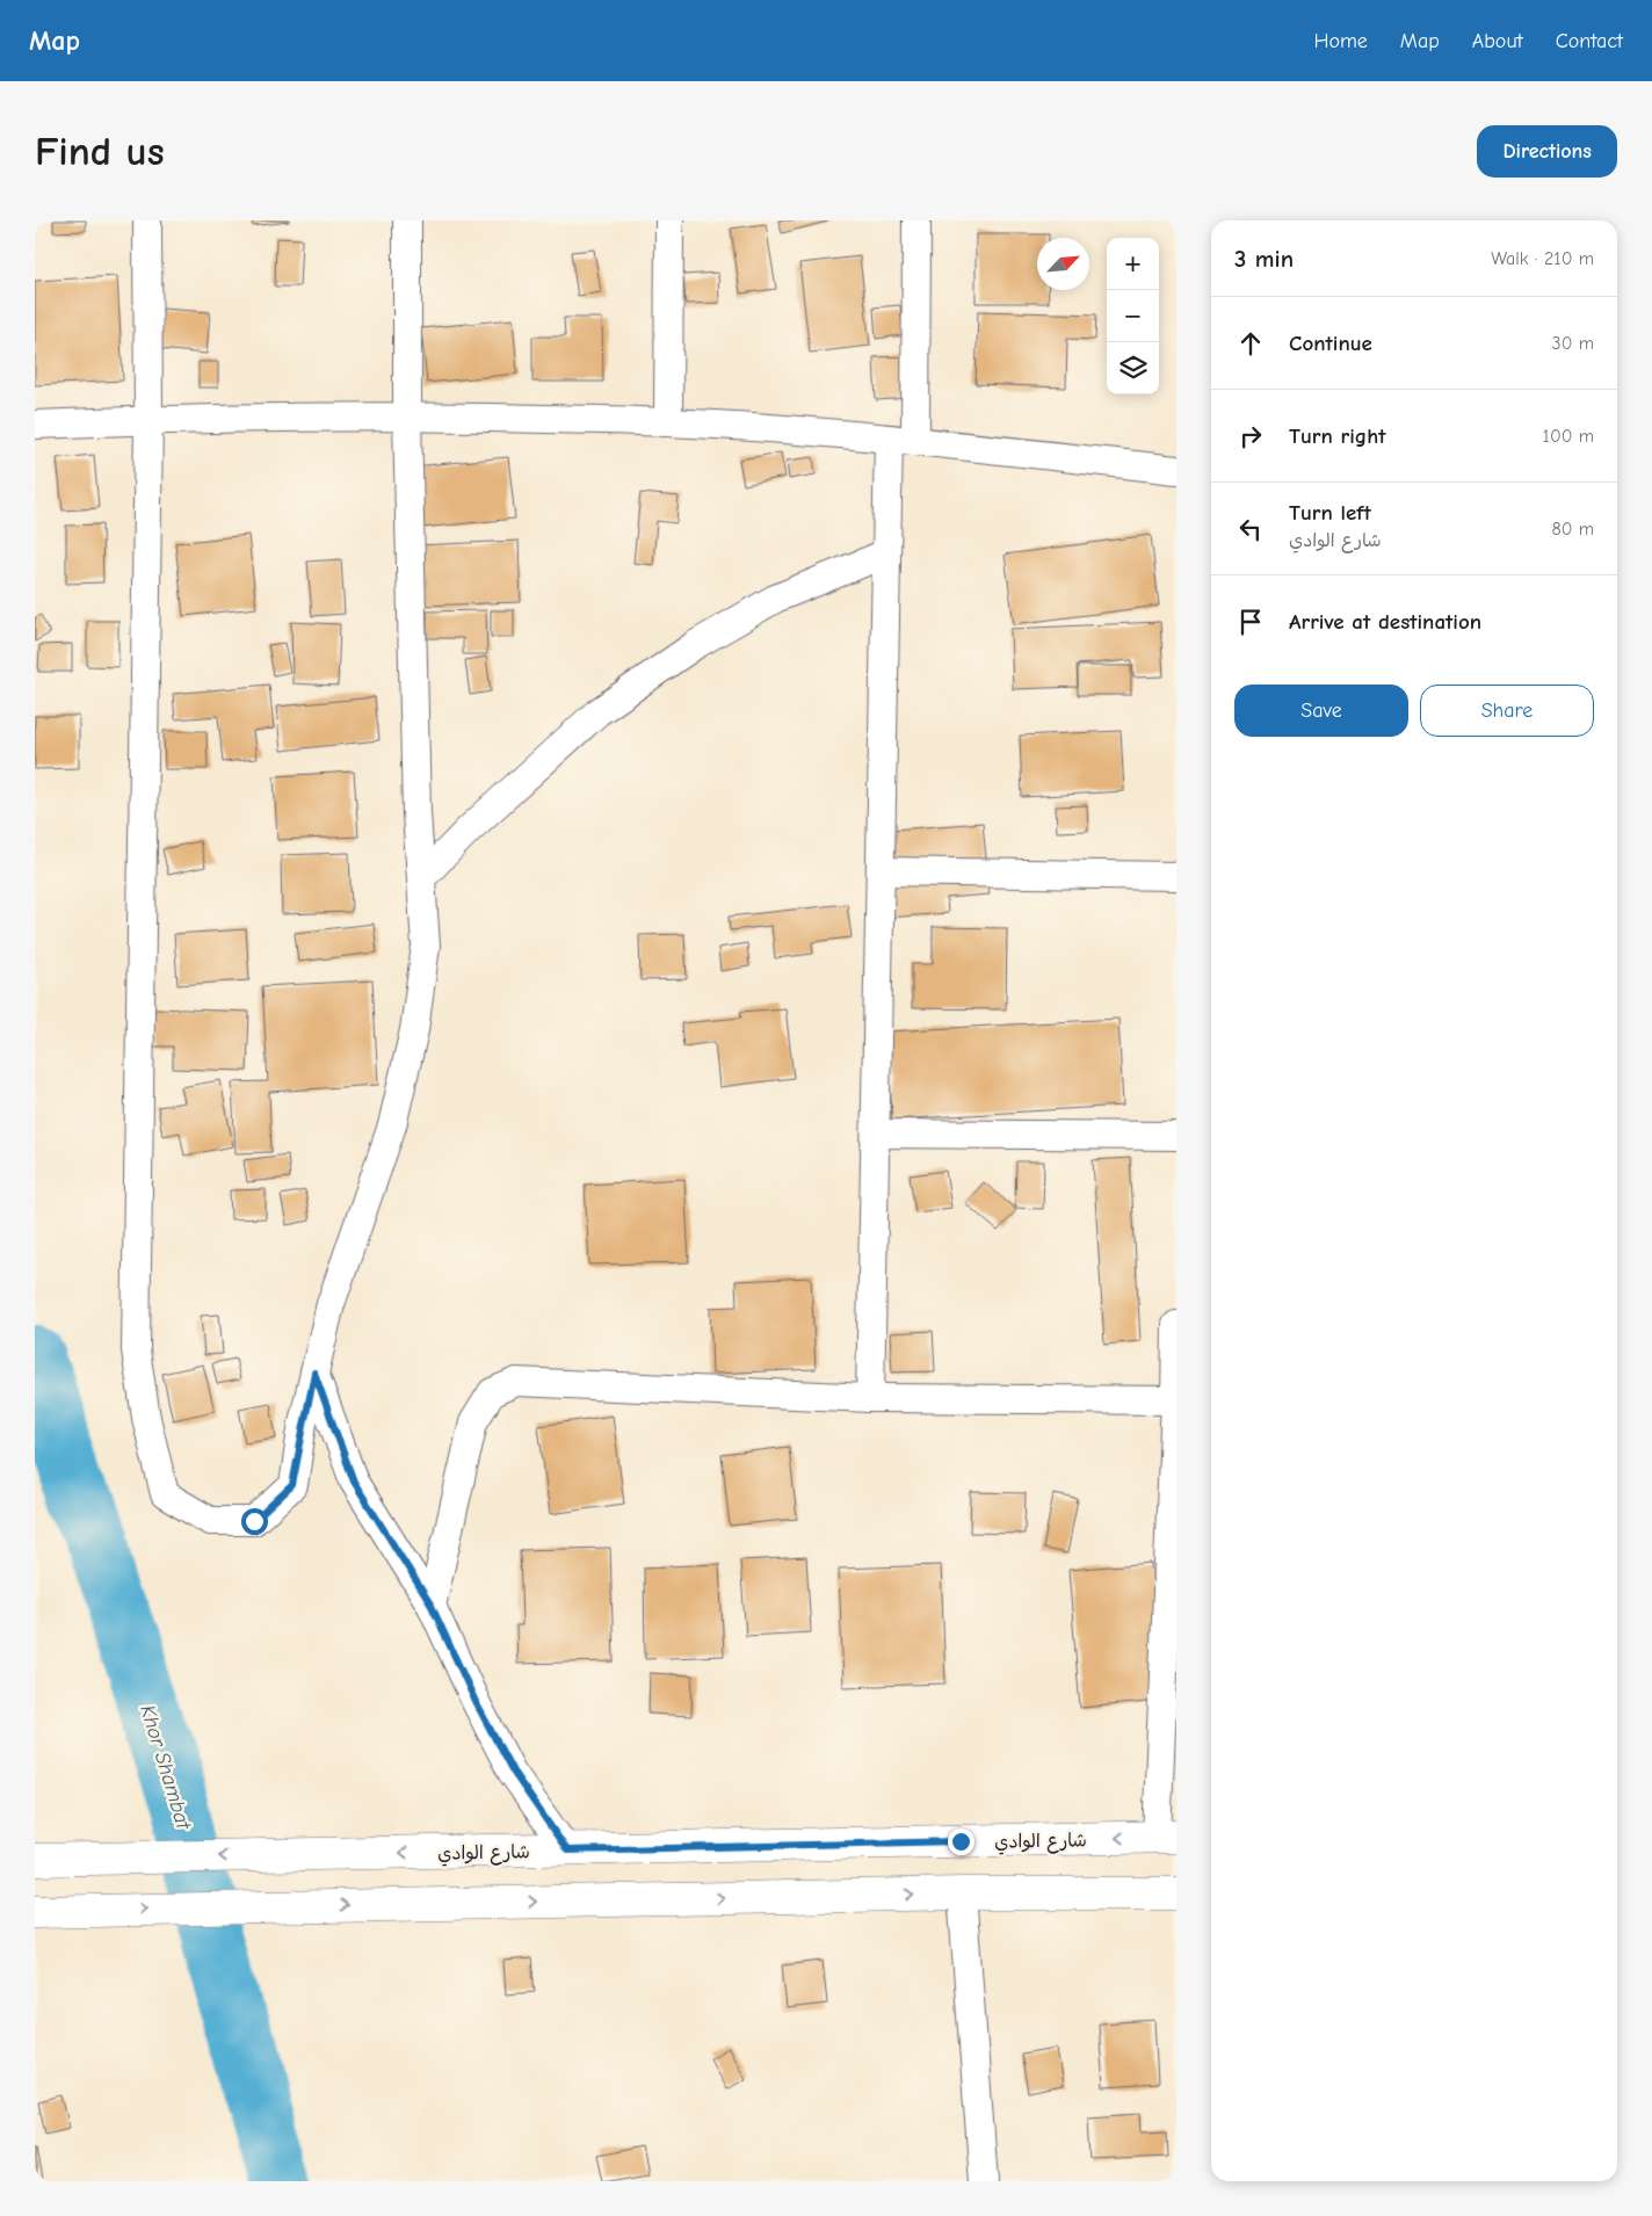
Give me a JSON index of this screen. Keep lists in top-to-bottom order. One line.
{"streets":{"main road":["شارع الوادي"]},"water":["Khor Shambat"],"north":"top right","page":{"header":"Map","nav":["Home","Map","About","Contact"],"buttons":["Directions",["Save","Share"]],"title":"Find us","heading":["3 min","Walk · 210 m"],"map_buttons":["+","−"],"list":[["Continue","30 m"],["Turn right","100 m"],["Turn left","شارع الوادي","80 m"],"Arrive at destination"]}}
